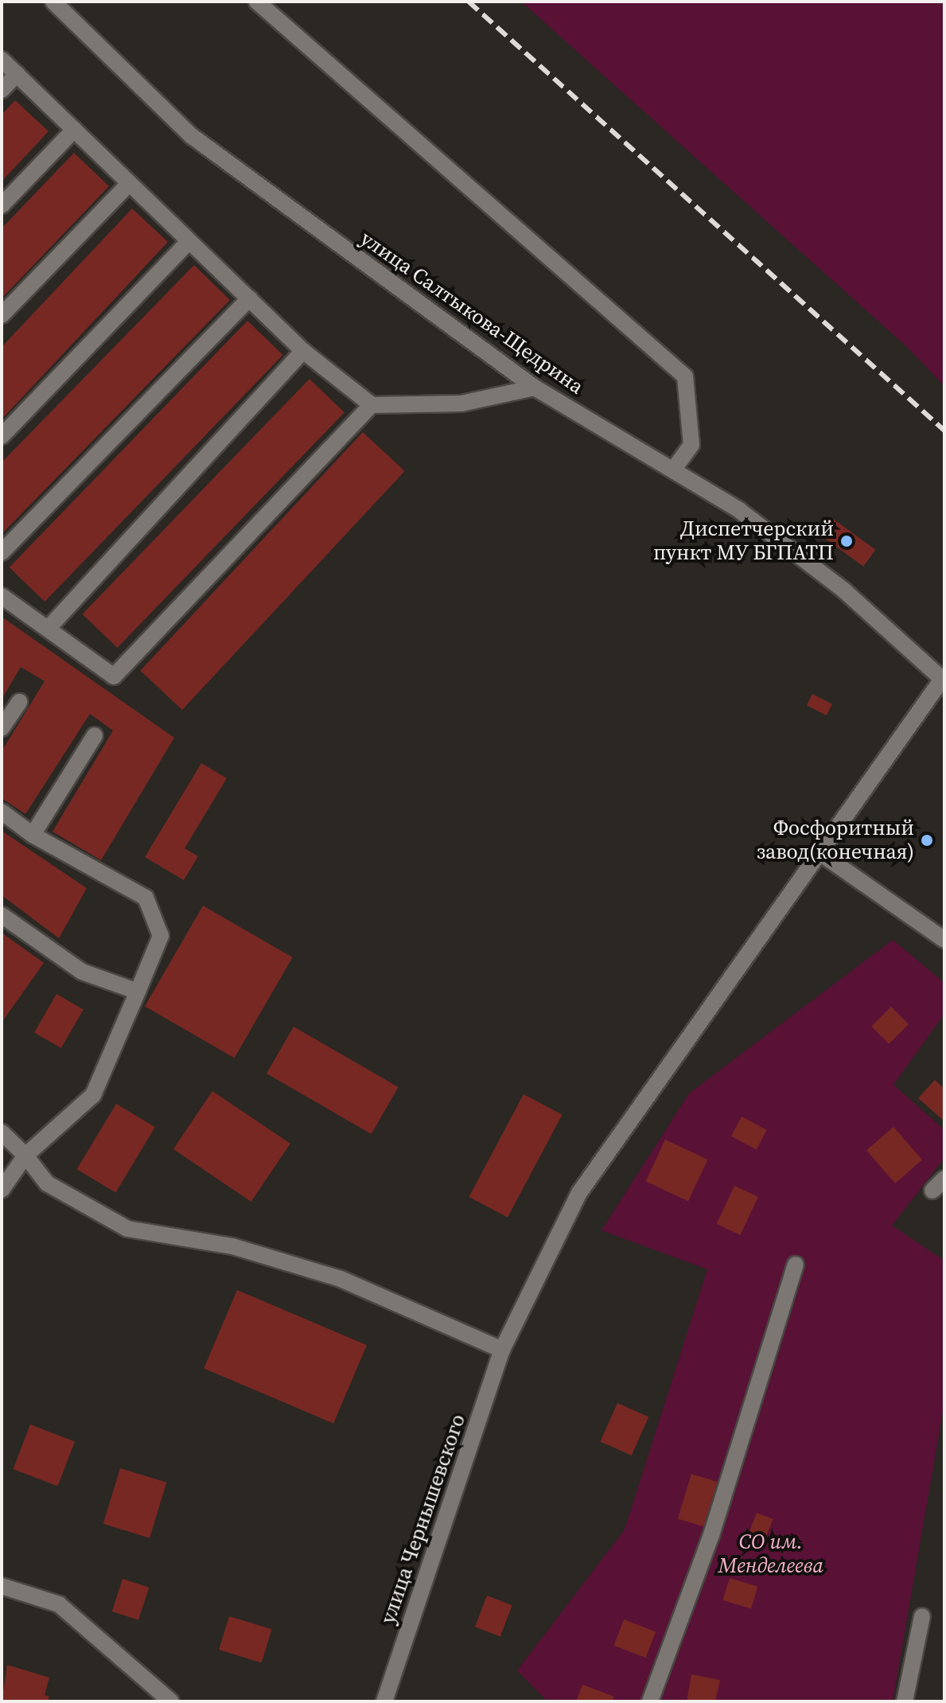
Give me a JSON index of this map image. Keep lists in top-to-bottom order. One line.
{"streets":{"street":["улица Салтыкова-Щедрина","улица Чернышевского"]},"crossings":[["улица Салтыкова-Щедрина","улица Чернышевского"]],"parks":["СО им. Менделеева"],"places":["Диспетчерский пункт МУ БГПАТП","Фосфоритный завод(конечная)"]}
